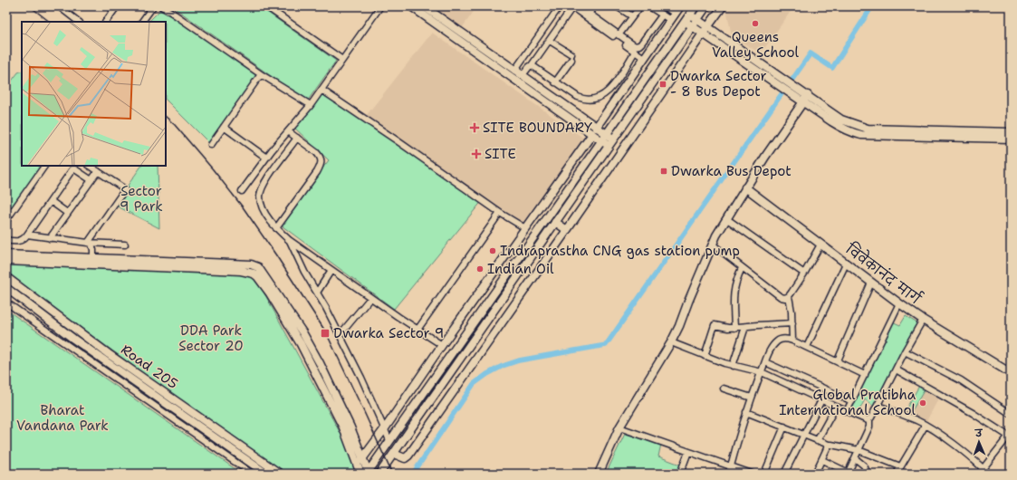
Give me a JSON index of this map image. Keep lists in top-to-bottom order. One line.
{"streets":{"street":["विवेकानंद मार्ग","Road 205"]},"parks":["Sector 9 Park","DDA Park Sector 20","Bharat Vandana Park"],"places":{"other":["Queens Valley School","Indraprastha CNG gas station pump","Indian Oil","Global Pratibha International School"],"transit":["Dwarka Sector - 8 Bus Depot","Dwarka Bus Depot","Dwarka Sector 9"],"health":["SITE BOUNDARY","SITE"]},"north":"top"}
